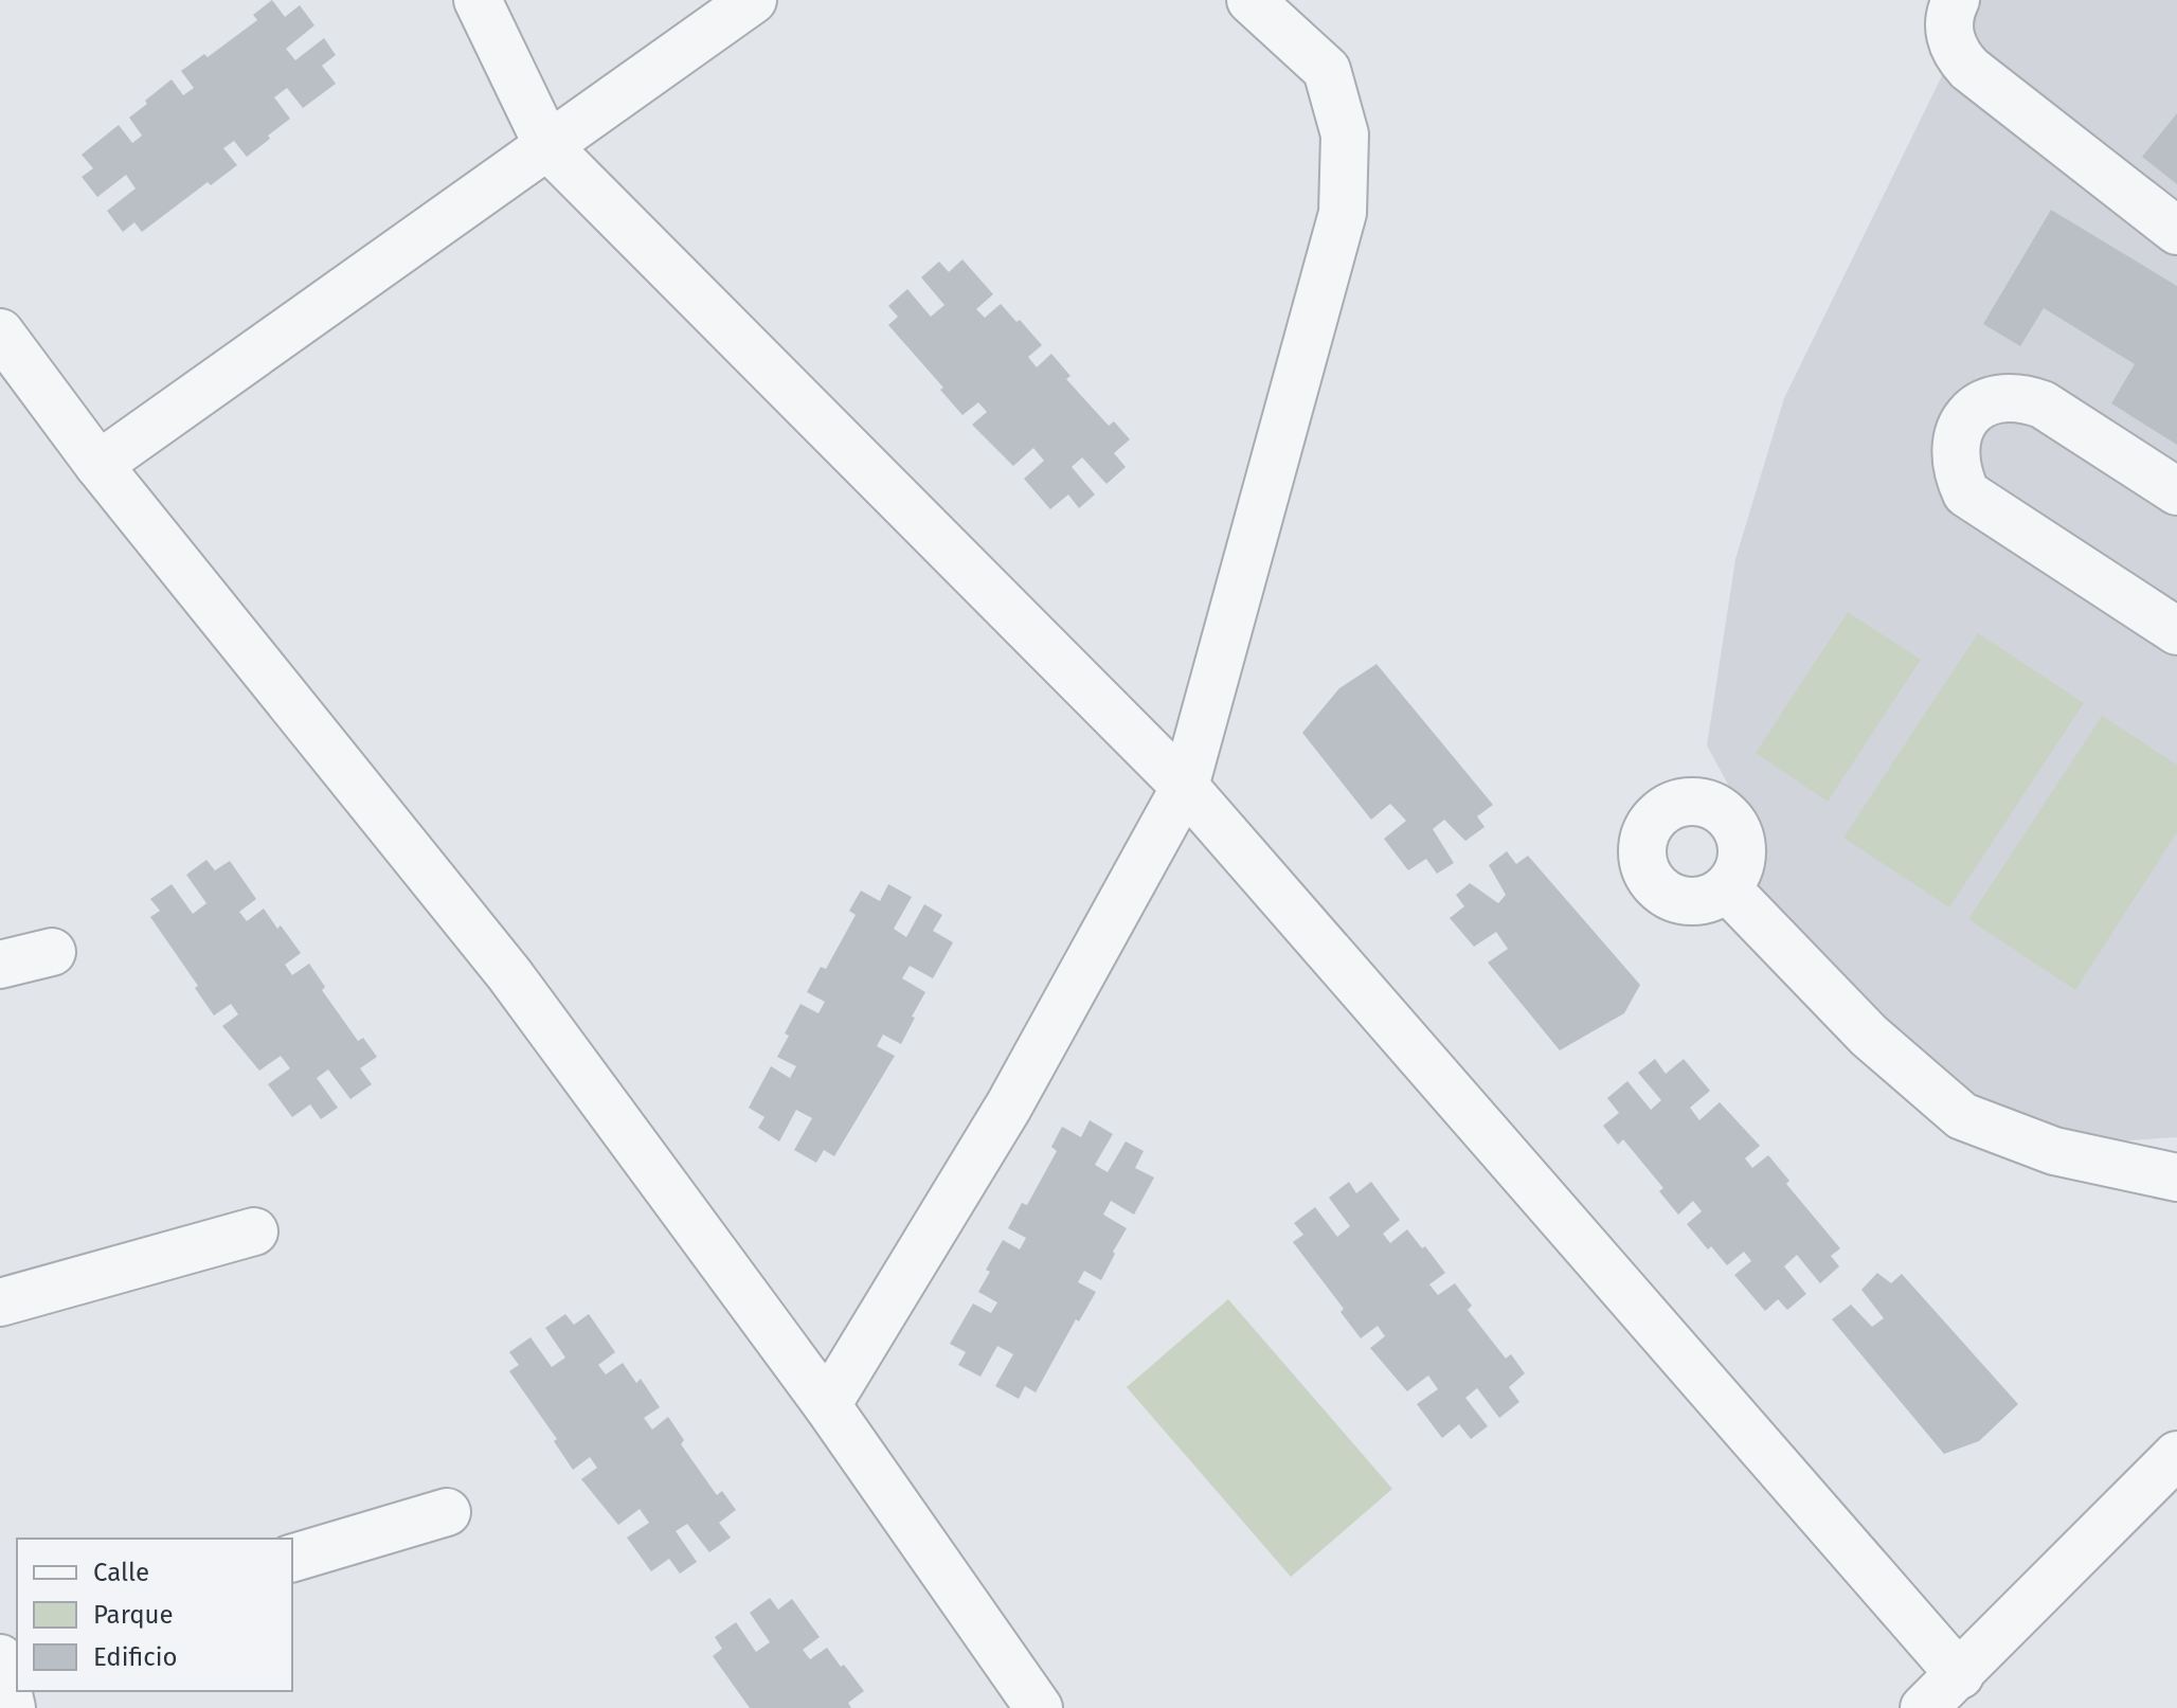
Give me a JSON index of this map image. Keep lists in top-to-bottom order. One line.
{"legend":["Calle","Parque","Edificio"]}
